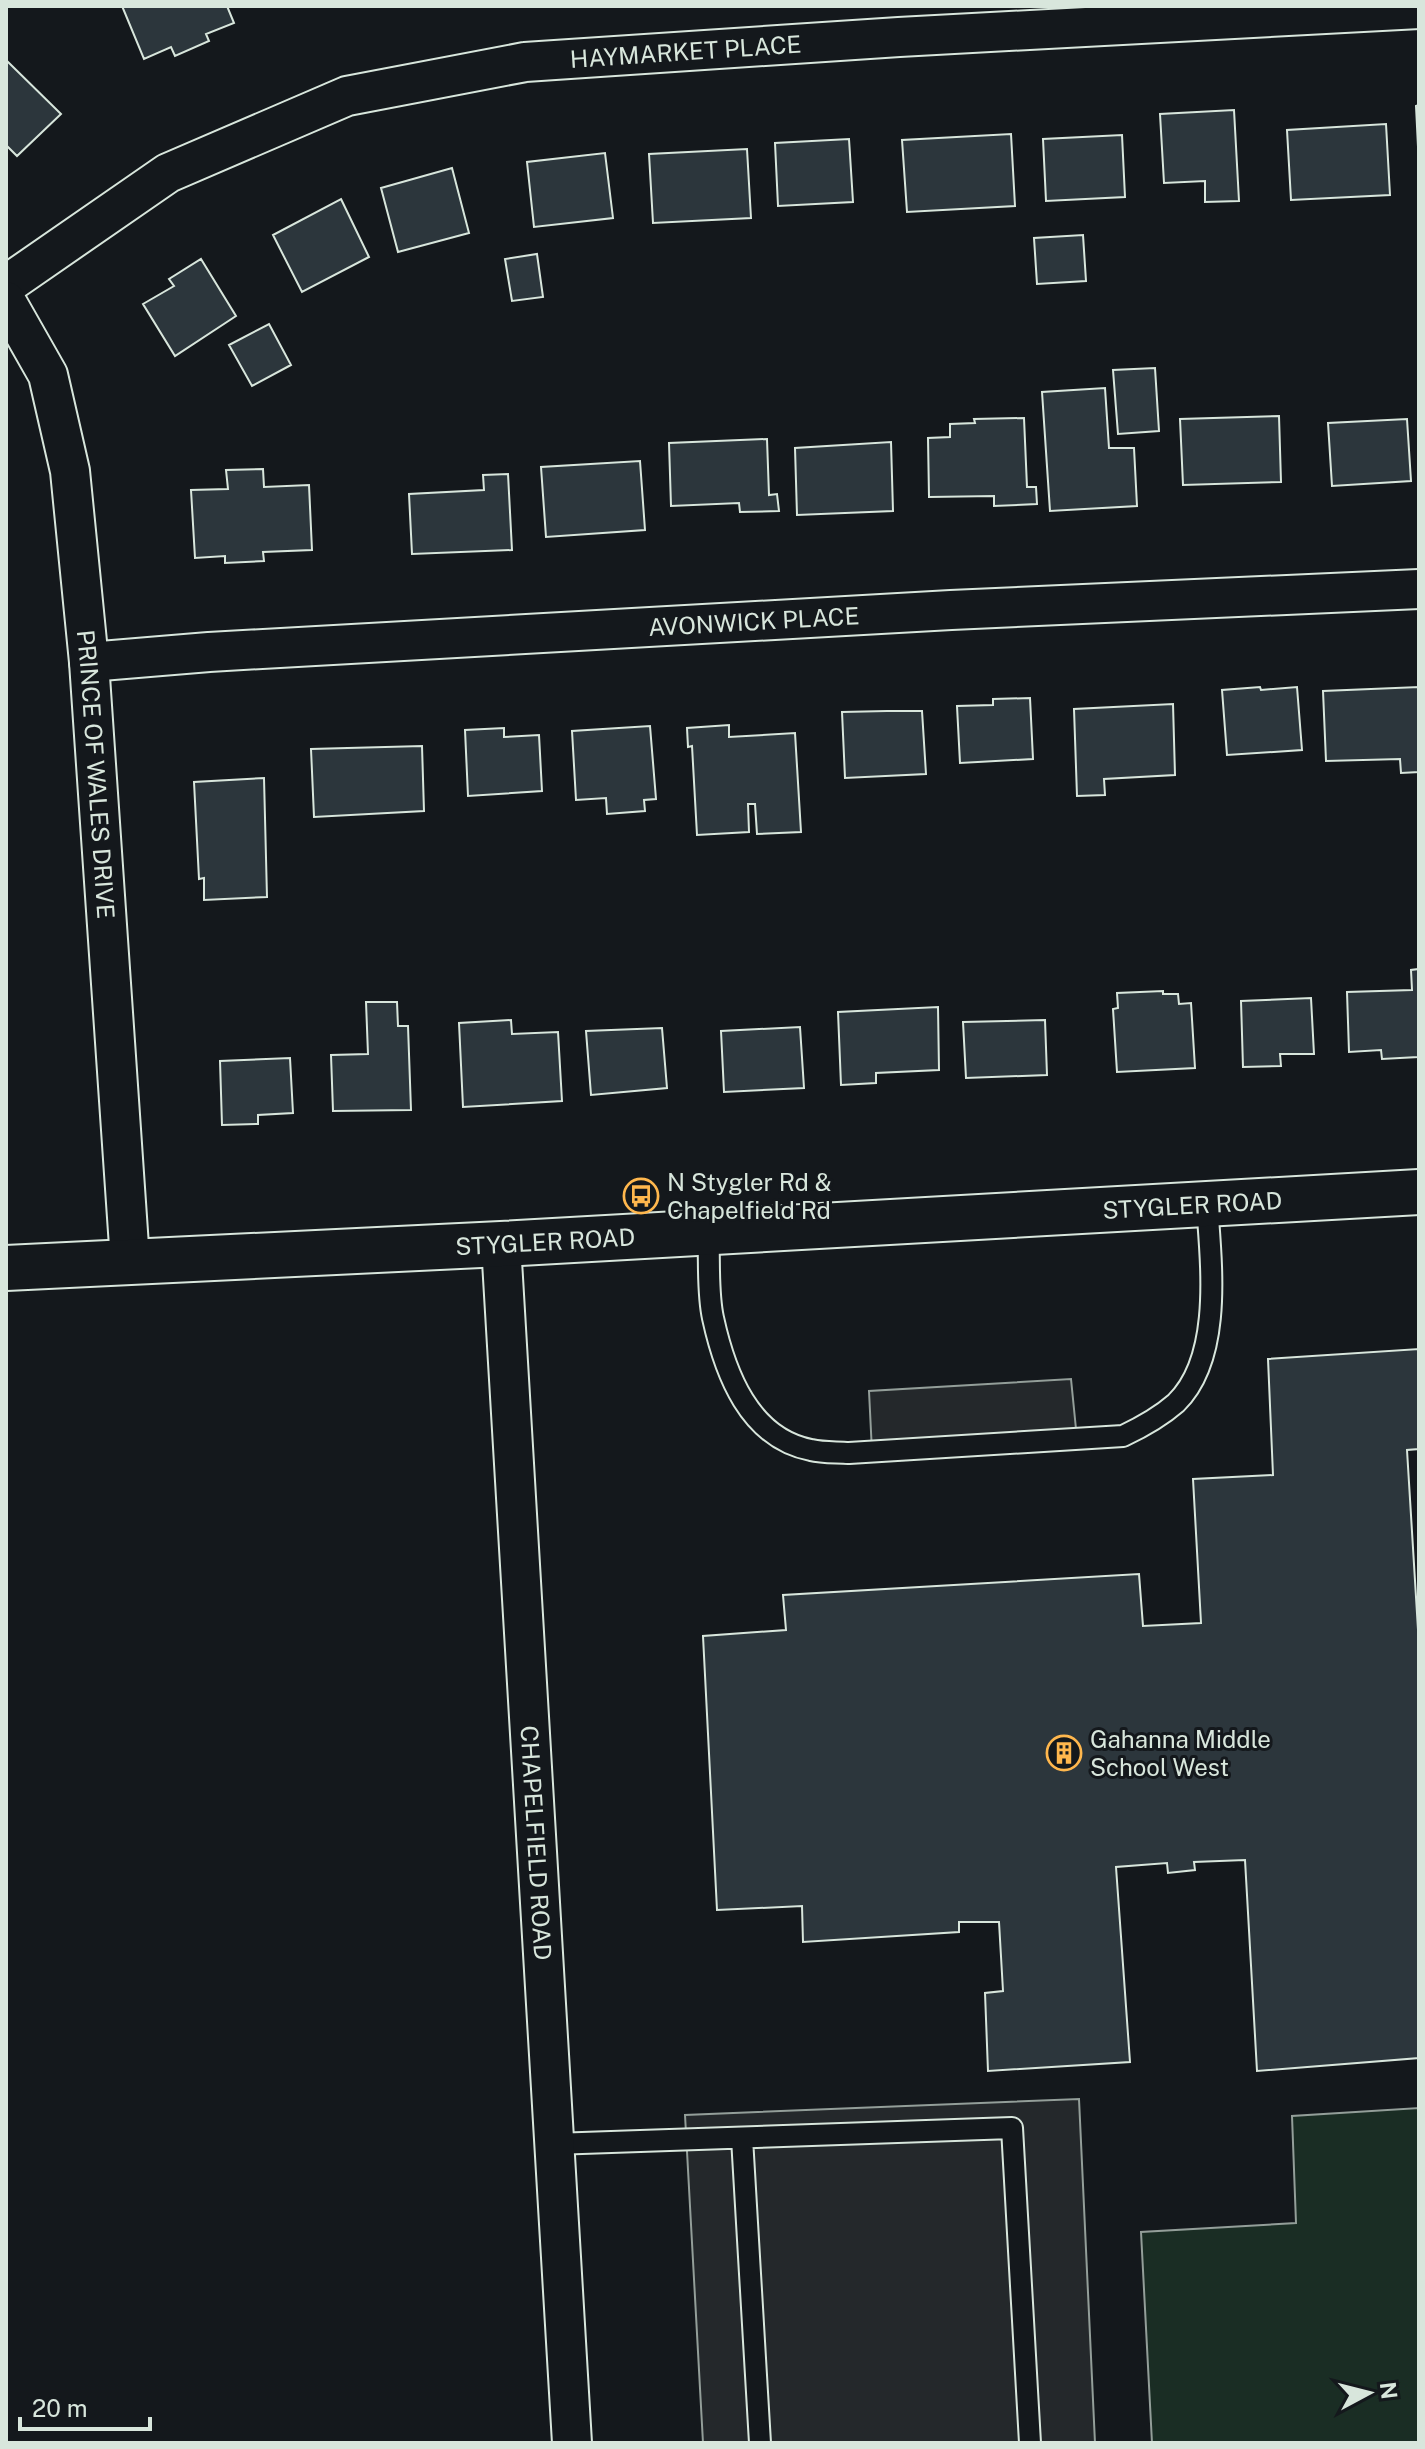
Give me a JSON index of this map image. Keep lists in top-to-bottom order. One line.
{"streets":{"main road":["STYGLER ROAD"],"street":["HAYMARKET PLACE","AVONWICK PLACE","PRINCE OF WALES DRIVE","CHAPELFIELD ROAD"]},"crossings":[["AVONWICK PLACE","PRINCE OF WALES DRIVE"],["PRINCE OF WALES DRIVE","STYGLER ROAD"],["STYGLER ROAD","CHAPELFIELD ROAD"]],"places":{"bus stop":["N Stygler Rd & Chapelfield Rd"],"building":["Gahanna Middle School West"]},"scale_bar":"20 m","north":"right"}
